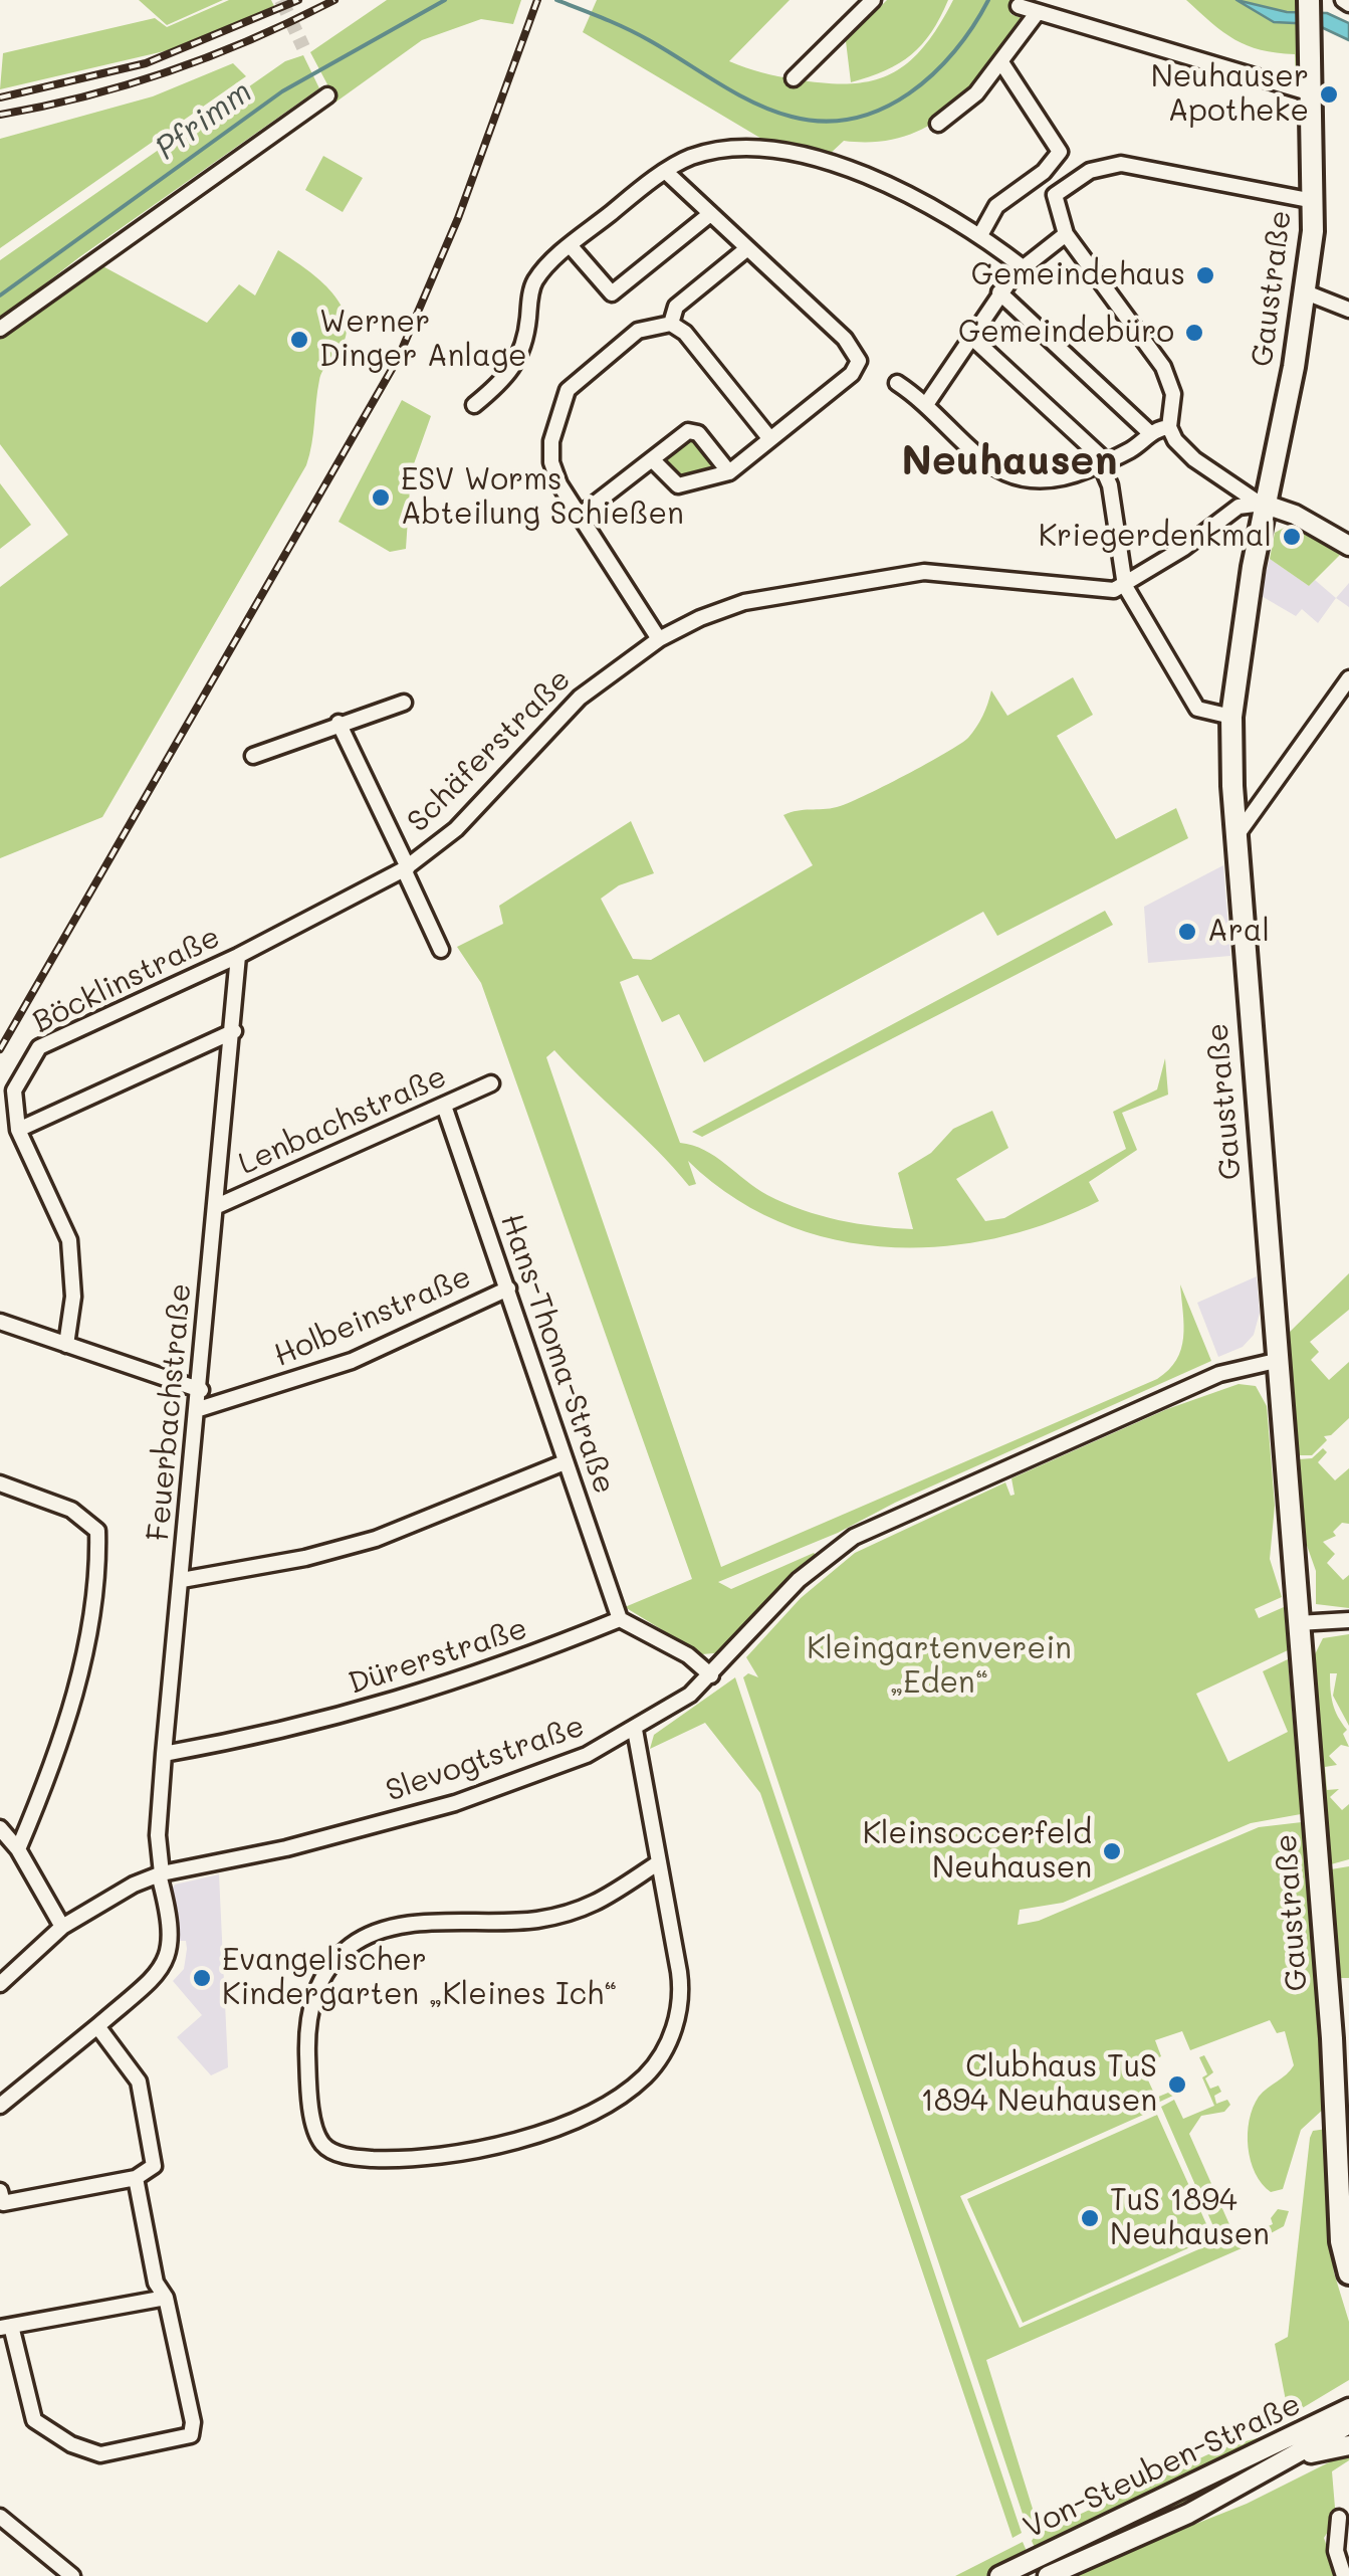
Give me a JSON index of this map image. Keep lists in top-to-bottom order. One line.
{"streets":{"main road":["Gaustraße"],"street":["Schäferstraße","Böcklinstraße","Lenbachstraße","Holbeinstraße","Hans-Thoma-Straße","Feuerbachstraße","Dürerstraße","Slevogtstraße","Von-Steuben-Straße"]},"crossings":[["Gaustraße","Slevogtstraße"],["Schäferstraße","Böcklinstraße"],["Böcklinstraße","Feuerbachstraße"],["Lenbachstraße","Hans-Thoma-Straße"],["Lenbachstraße","Feuerbachstraße"],["Holbeinstraße","Hans-Thoma-Straße"],["Holbeinstraße","Feuerbachstraße"],["Hans-Thoma-Straße","Dürerstraße"],["Feuerbachstraße","Dürerstraße"],["Feuerbachstraße","Slevogtstraße"]],"districts":["Neuhausen"],"water":["Pfrimm"],"parks":["Kleingartenverein „Eden“"],"places":["Neuhauser Apotheke","Gemeindehaus","Gemeindebüro","Werner Dinger Anlage","ESV Worms Abteilung Schießen","Kriegerdenkmal","Aral","Kleinsoccerfeld Neuhausen","Evangelischer Kindergarten „Kleines Ich“","Clubhaus TuS 1894 Neuhausen","TuS 1894 Neuhausen"]}
